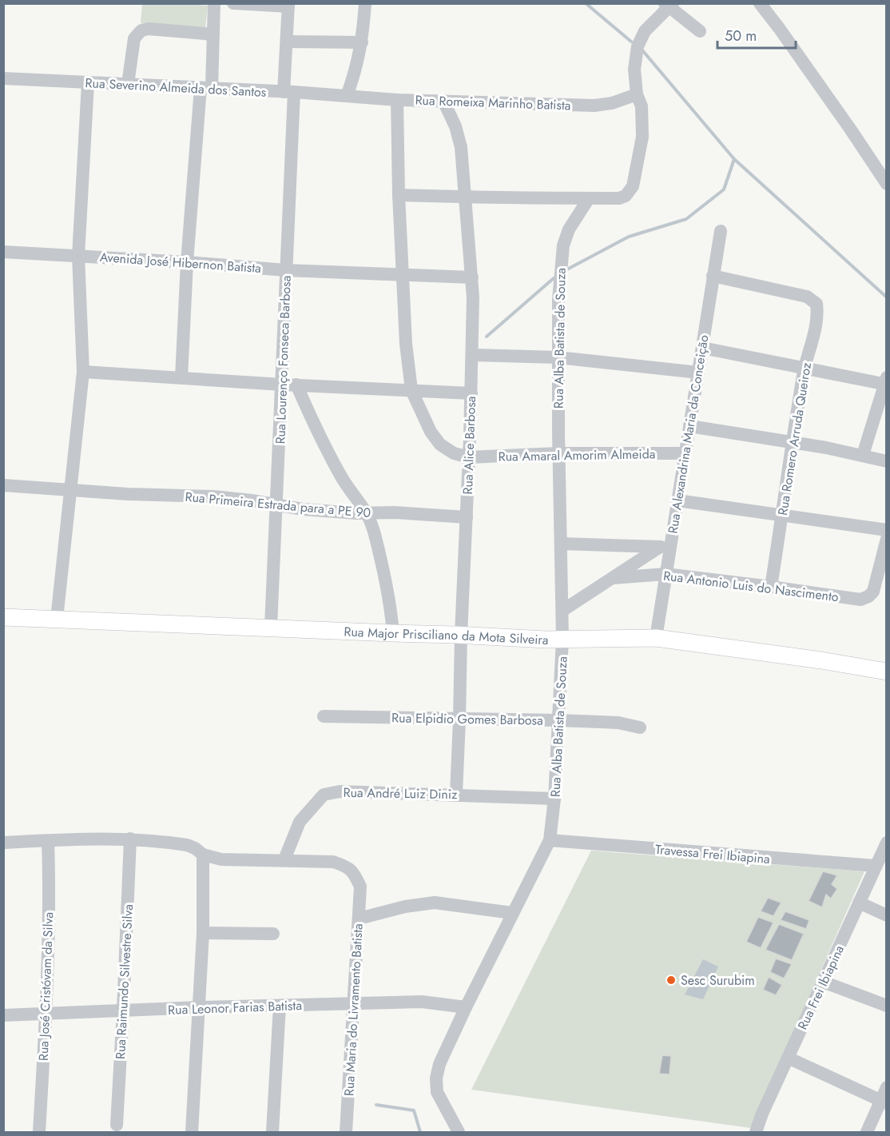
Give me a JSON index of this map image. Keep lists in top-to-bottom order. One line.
{"streets":{"main road":["Rua Major Prisciliano da Mota Silveira"],"street":["Rua Severino Almeida dos Santos","Rua Romeixa Marinho Batista","Avenida José Hibernon Batista","Rua Alba Batista de Souza","Rua Lourenço Fonseca Barbosa","Rua Alexandrina Maria da Conceição","Rua Romero Arruda Queiroz","Rua Alice Barbosa","Rua Amaral Amorim Almeida","Rua Primeira Estrada para a PE 90","Rua Antonio Luis do Nascimento","Rua Elpidio Gomes Barbosa","Rua André Luiz Diniz","Travessa Frei Ibiapina","Rua Raimundo Silvestre Silva","Rua José Cristóvam da Silva","Rua Frei Ibiapina","Rua Leonor Farias Batista","Rua Maria do Livramento Batista"]},"crossings":[["Rua Severino Almeida dos Santos","Rua Romeixa Marinho Batista"],["Rua Severino Almeida dos Santos","Rua Lourenço Fonseca Barbosa"],["Rua Romeixa Marinho Batista","Rua Alice Barbosa"],["Avenida José Hibernon Batista","Rua Lourenço Fonseca Barbosa"],["Avenida José Hibernon Batista","Rua Alice Barbosa"],["Rua Alba Batista de Souza","Rua Amaral Amorim Almeida"],["Rua Alba Batista de Souza","Rua Major Prisciliano da Mota Silveira"],["Rua Alba Batista de Souza","Rua Elpidio Gomes Barbosa"],["Rua Alba Batista de Souza","Rua André Luiz Diniz"],["Rua Alba Batista de Souza","Travessa Frei Ibiapina"],["Rua Alba Batista de Souza","Rua Leonor Farias Batista"],["Rua Lourenço Fonseca Barbosa","Rua Primeira Estrada para a PE 90"],["Rua Lourenço Fonseca Barbosa","Rua Major Prisciliano da Mota Silveira"],["Rua Alexandrina Maria da Conceição","Rua Romero Arruda Queiroz"],["Rua Alexandrina Maria da Conceição","Rua Amaral Amorim Almeida"],["Rua Alexandrina Maria da Conceição","Rua Antonio Luis do Nascimento"],["Rua Alexandrina Maria da Conceição","Rua Major Prisciliano da Mota Silveira"],["Rua Romero Arruda Queiroz","Rua Antonio Luis do Nascimento"],["Rua Alice Barbosa","Rua Amaral Amorim Almeida"],["Rua Alice Barbosa","Rua Primeira Estrada para a PE 90"],["Rua Alice Barbosa","Rua Major Prisciliano da Mota Silveira"],["Rua Alice Barbosa","Rua Elpidio Gomes Barbosa"],["Rua Alice Barbosa","Rua André Luiz Diniz"],["Rua André Luiz Diniz","Rua Maria do Livramento Batista"],["Travessa Frei Ibiapina","Rua Frei Ibiapina"],["Rua Raimundo Silvestre Silva","Rua Leonor Farias Batista"],["Rua José Cristóvam da Silva","Rua Leonor Farias Batista"],["Rua Leonor Farias Batista","Rua Maria do Livramento Batista"]],"places":["Sesc Surubim"],"scale_bar":"50 m"}
